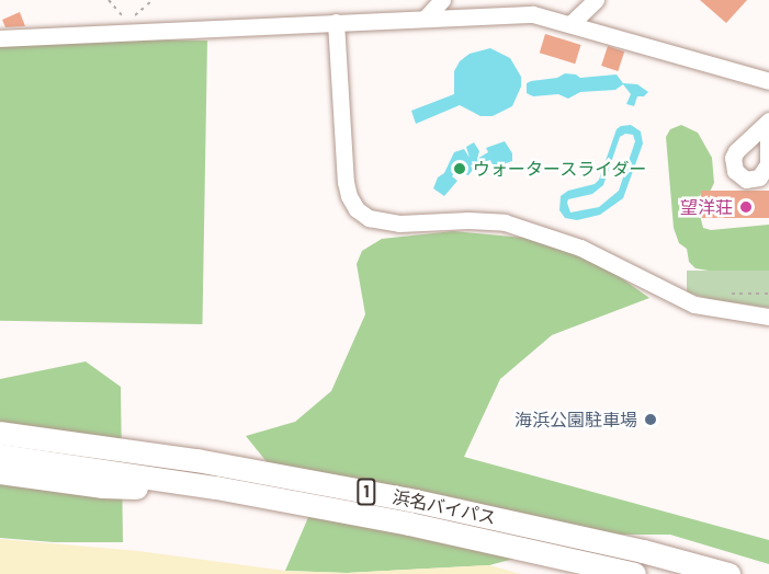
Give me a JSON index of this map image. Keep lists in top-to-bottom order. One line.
{"streets":{"highway":["1","浜名バイパス"]},"places":["ウォータースライダー","望洋荘","海浜公園駐車場"]}
